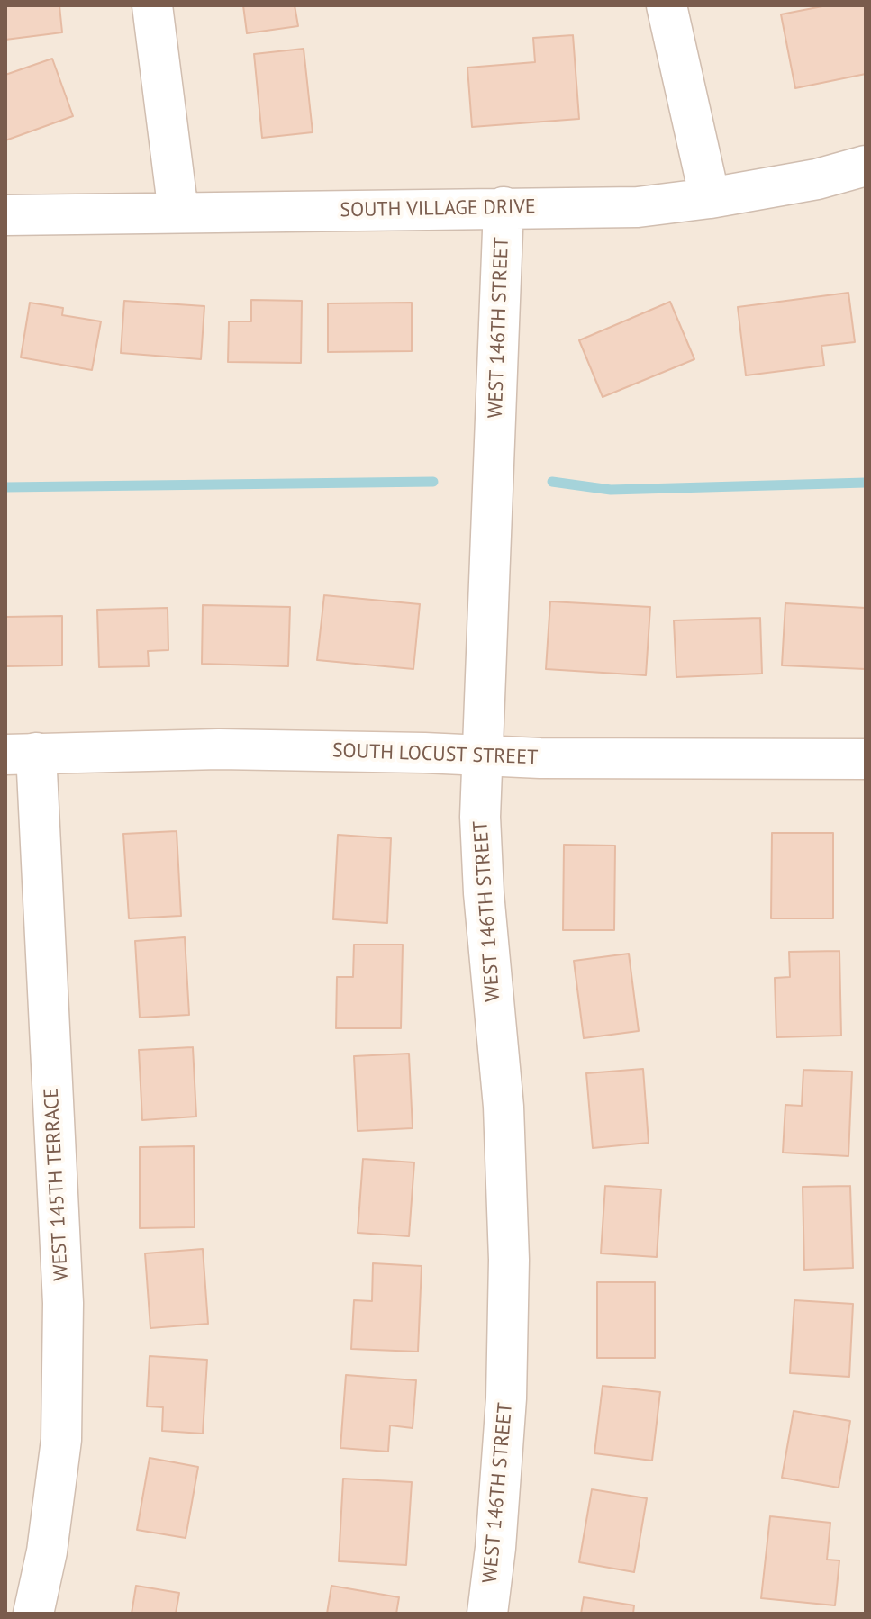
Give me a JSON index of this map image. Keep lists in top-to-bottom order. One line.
{"streets":{"street":["SOUTH VILLAGE DRIVE","WEST 146TH STREET","SOUTH LOCUST STREET","WEST 145TH TERRACE"]},"crossings":[["SOUTH VILLAGE DRIVE","WEST 146TH STREET"],["WEST 146TH STREET","SOUTH LOCUST STREET"],["SOUTH LOCUST STREET","WEST 145TH TERRACE"]]}
